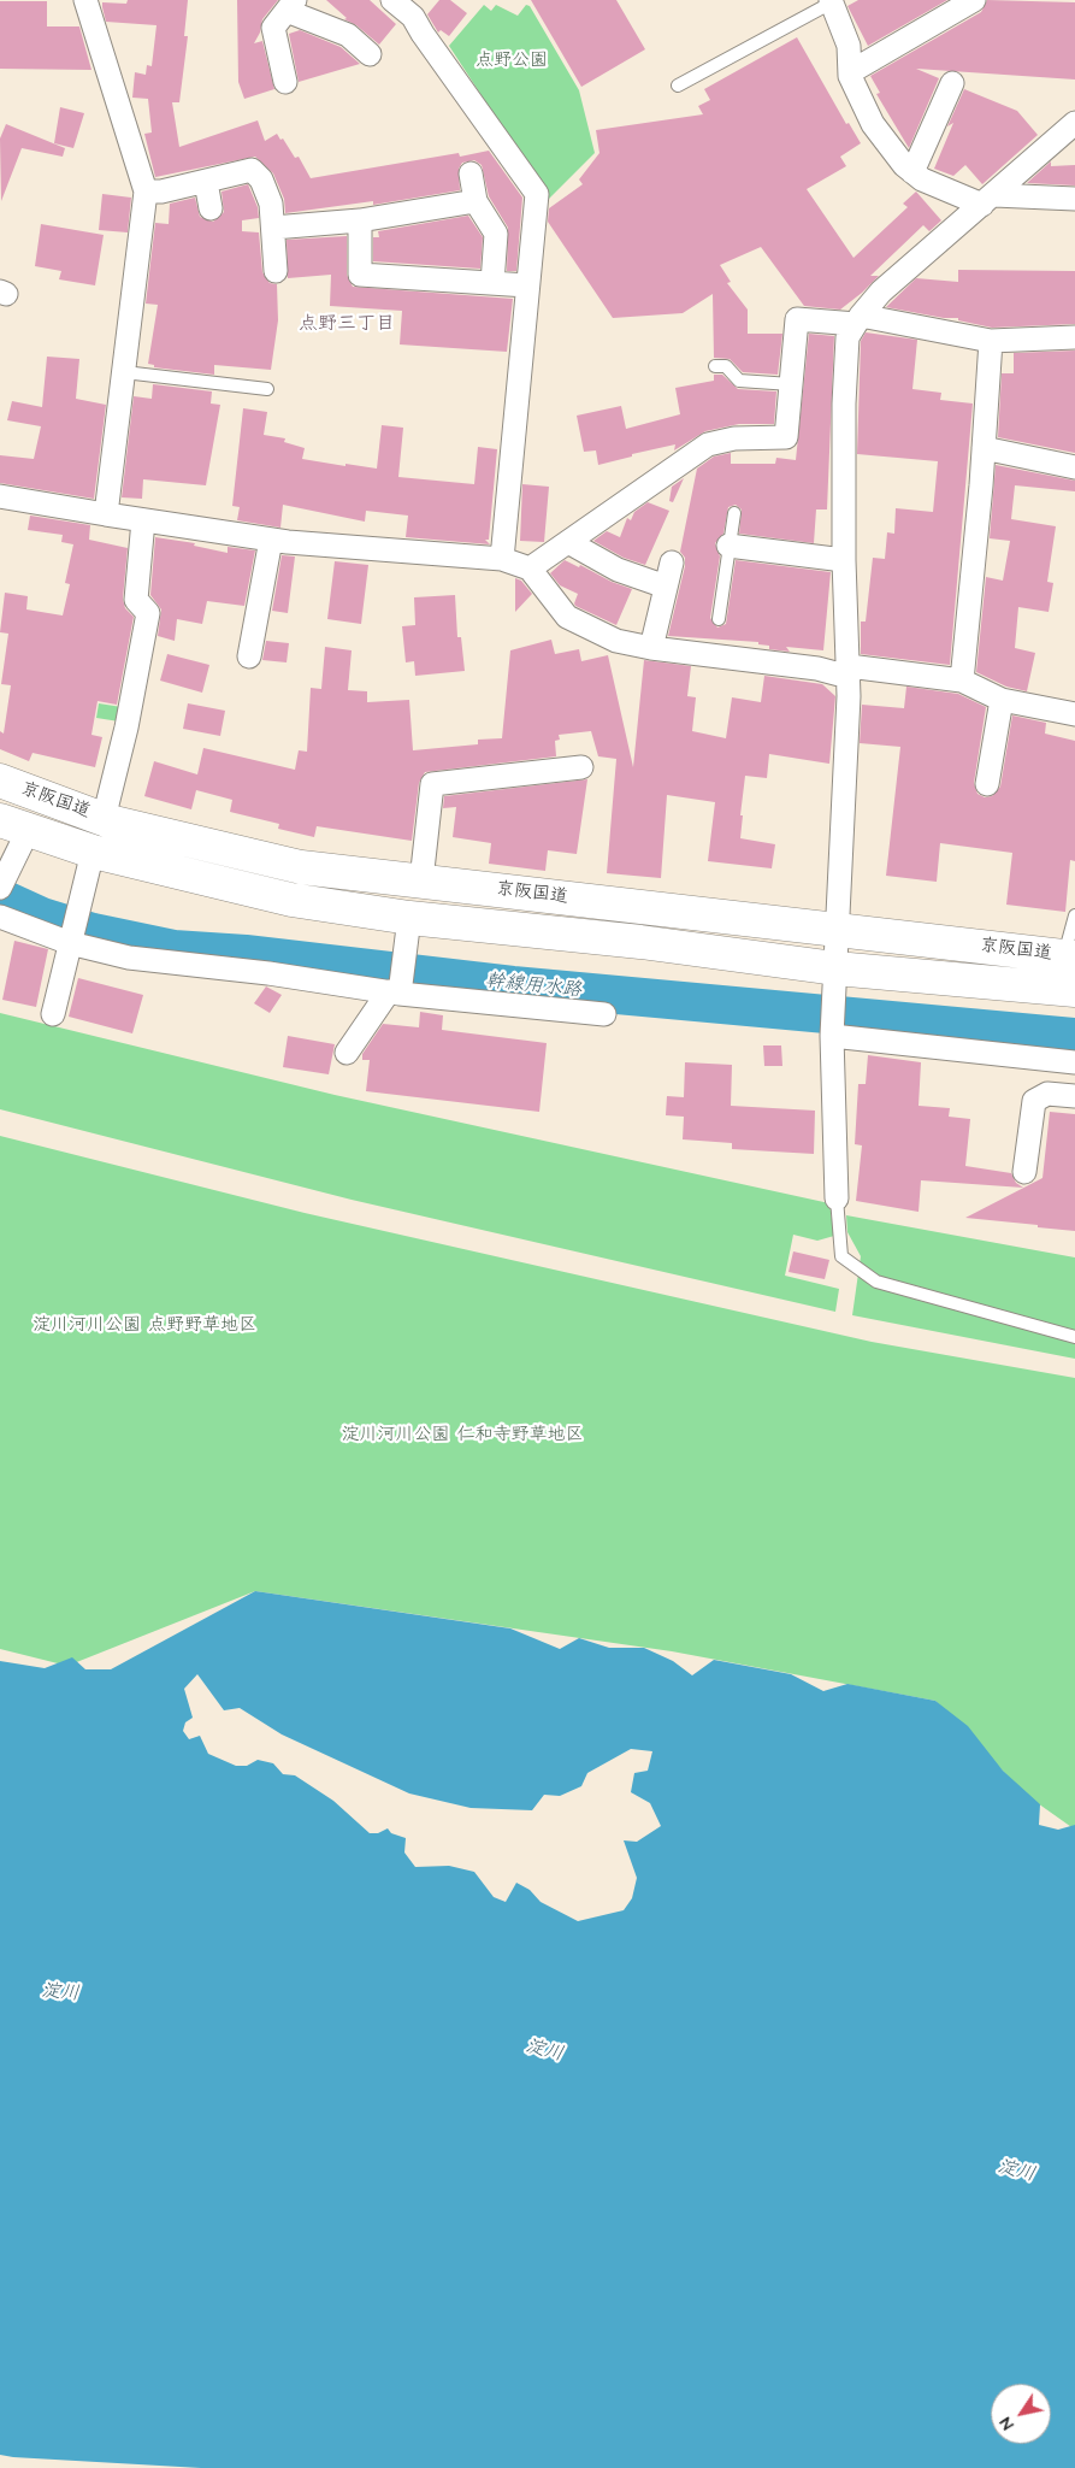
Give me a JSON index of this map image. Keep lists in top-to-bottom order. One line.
{"streets":{"highway":["京阪国道"]},"districts":["点野三丁目"],"water":["幹線用水路","淀川"],"parks":["点野公園","淀川河川公園 点野野草地区","淀川河川公園 仁和寺野草地区"],"north":"bottom left"}
